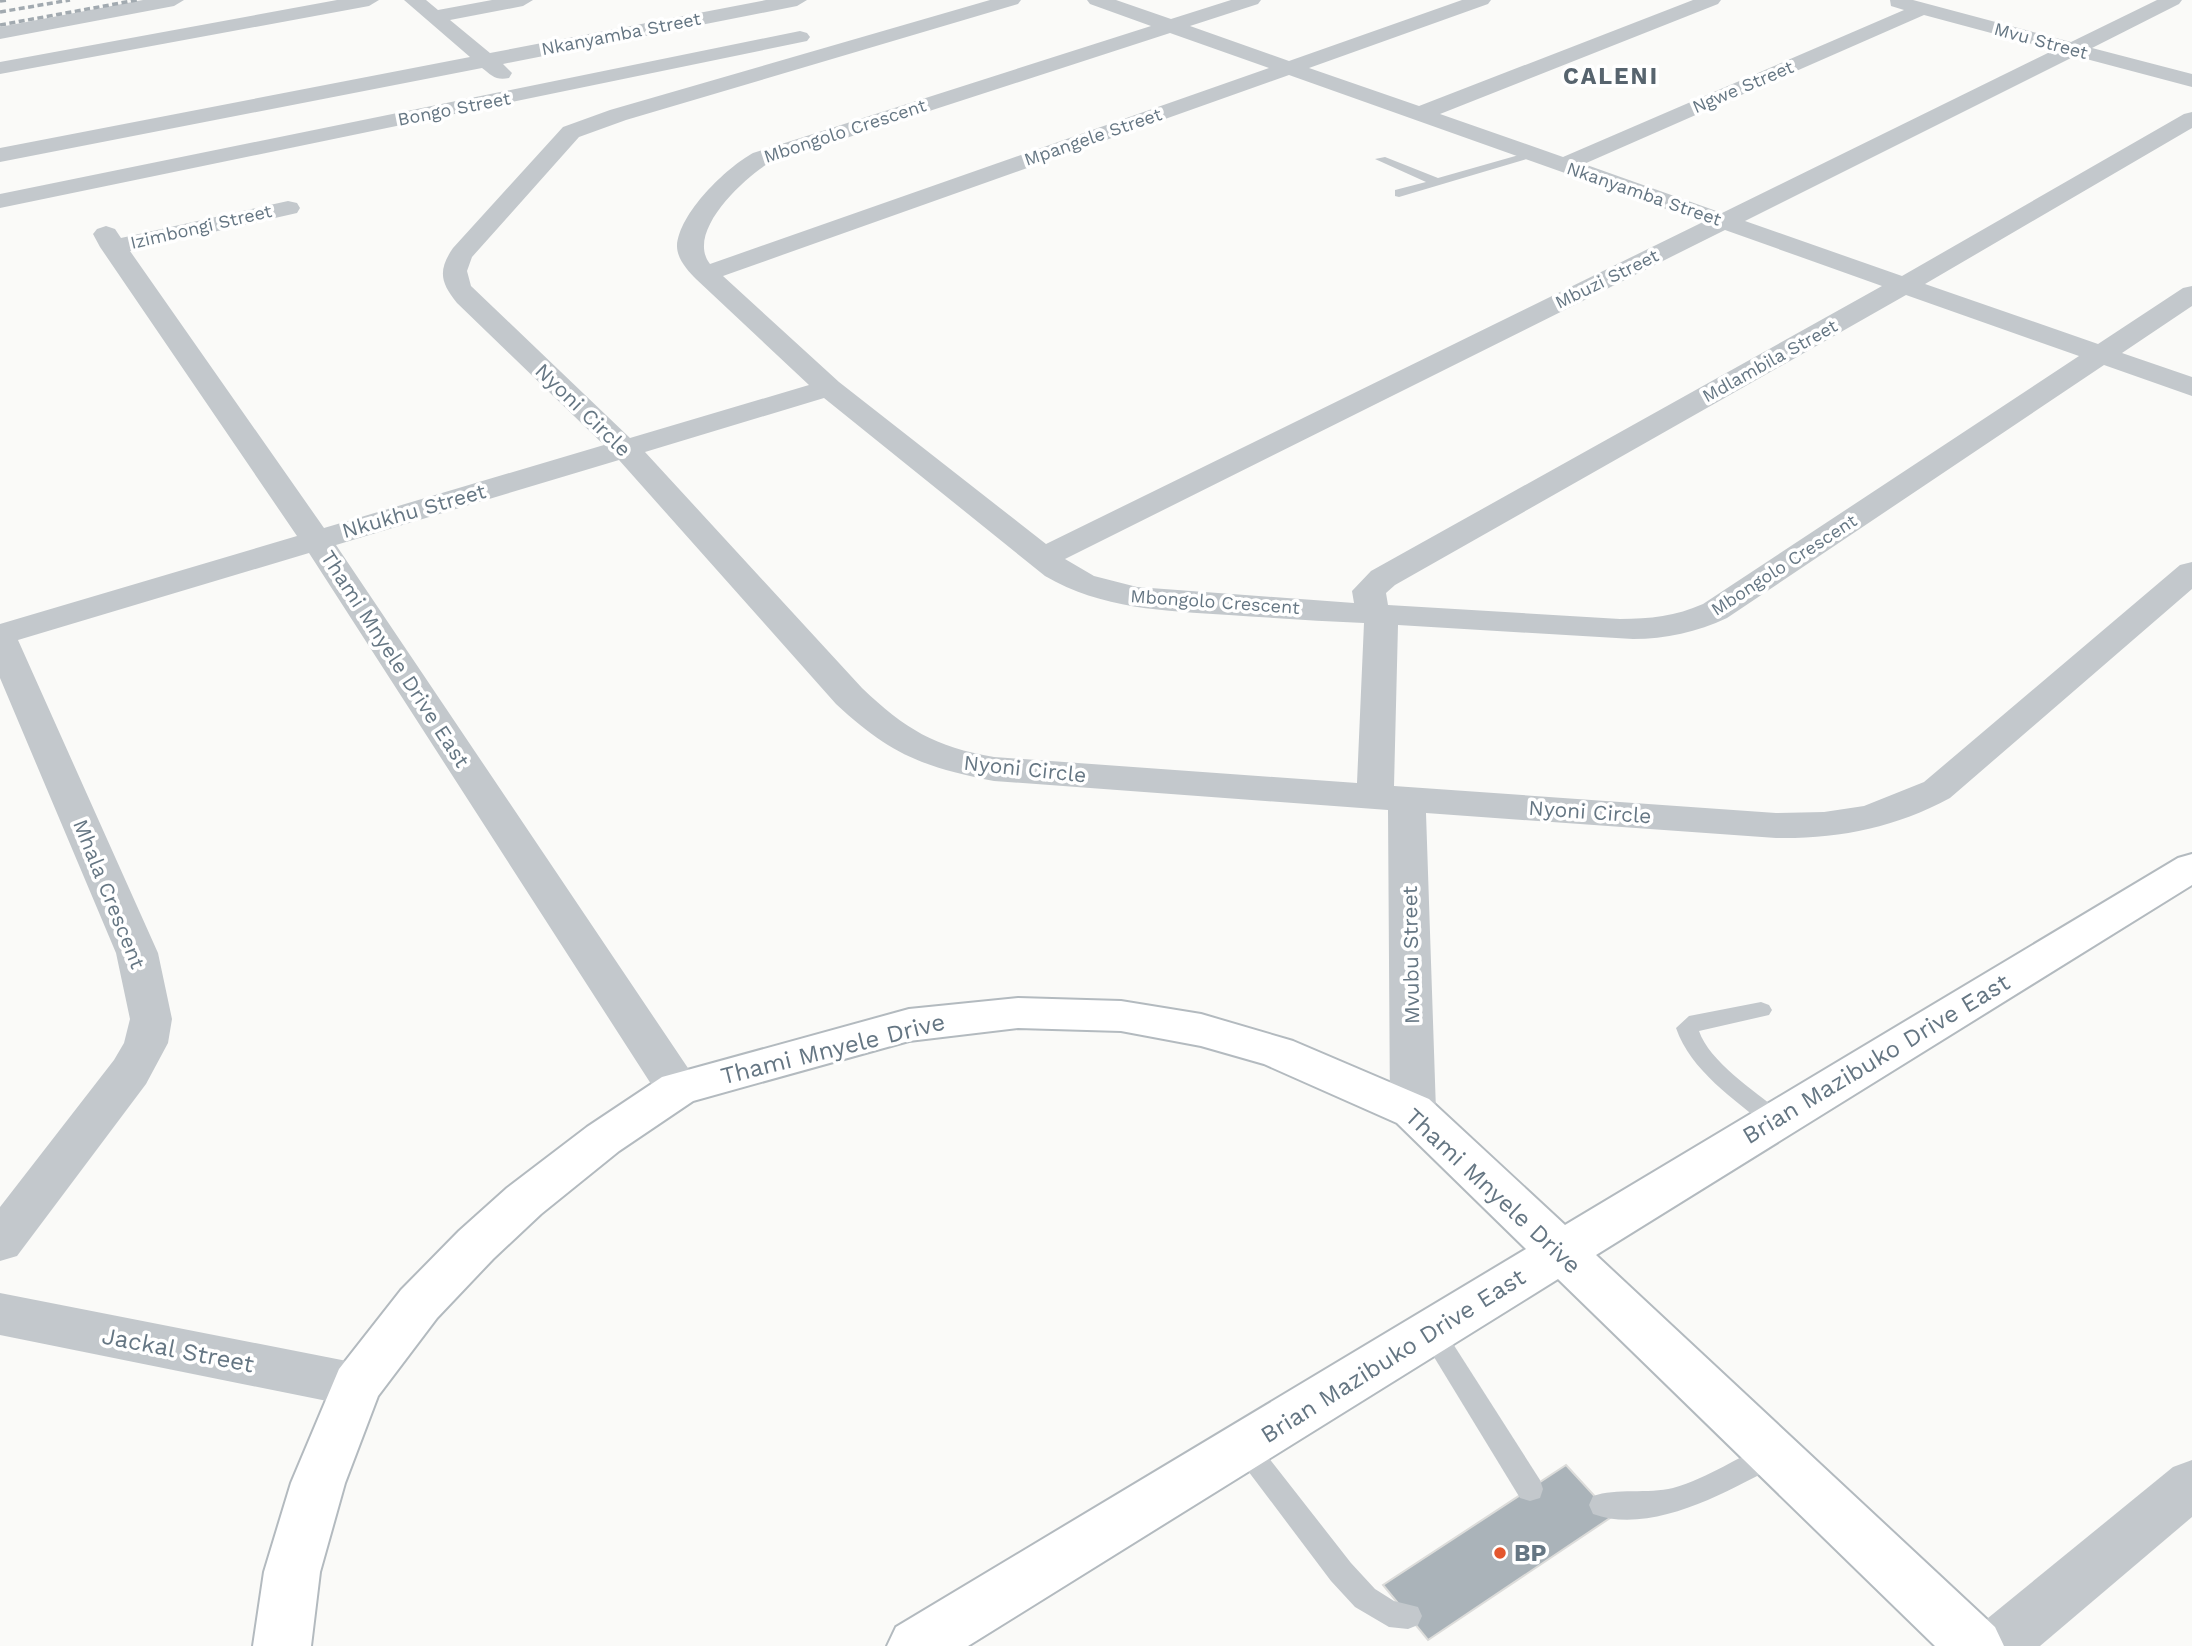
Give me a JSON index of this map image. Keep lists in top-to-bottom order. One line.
{"streets":{"street":["Nkanyamba Street","Mvu Street","Ngwe Street","Bongo Street","Mbongolo Crescent","Mpangele Street","Izimbongi Street","Mbuzi Street","Mdlambila Street","Nyoni Circle","Nkukhu Street","Thami Mnyele Drive East","Mhala Crescent","Mvubu Street","Thami Mnyele Drive","Brian Mazibuko Drive East","Jackal Street"]},"crossings":[["Nkanyamba Street","Ngwe Street"],["Nkanyamba Street","Mbongolo Crescent"],["Nkanyamba Street","Mpangele Street"],["Nkanyamba Street","Mbuzi Street"],["Nkanyamba Street","Mdlambila Street"],["Mvu Street","Ngwe Street"],["Mvu Street","Mbuzi Street"],["Bongo Street","Nyoni Circle"],["Mbongolo Crescent","Mpangele Street"],["Mbongolo Crescent","Mbuzi Street"],["Mbongolo Crescent","Mdlambila Street"],["Mbongolo Crescent","Nkukhu Street"],["Mbongolo Crescent","Mvubu Street"],["Izimbongi Street","Thami Mnyele Drive East"],["Mdlambila Street","Mvubu Street"],["Nyoni Circle","Nkukhu Street"],["Nyoni Circle","Mvubu Street"],["Nkukhu Street","Thami Mnyele Drive East"],["Nkukhu Street","Mhala Crescent"],["Thami Mnyele Drive East","Thami Mnyele Drive"],["Mvubu Street","Thami Mnyele Drive"],["Thami Mnyele Drive","Brian Mazibuko Drive East"],["Thami Mnyele Drive","Jackal Street"]],"districts":["CALENI"],"places":["BP"]}
